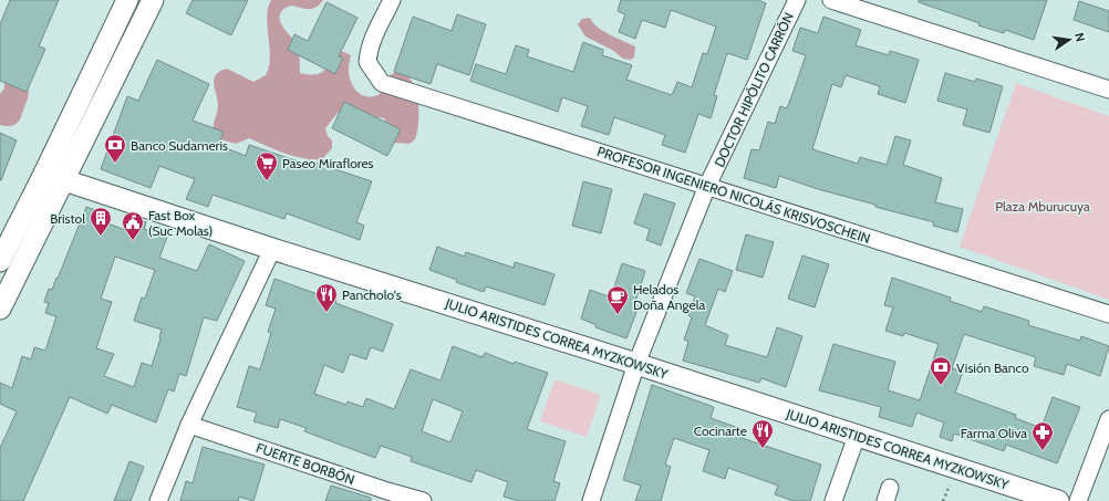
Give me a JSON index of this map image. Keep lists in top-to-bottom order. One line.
{"streets":{"main road":["JULIO ARISTIDES CORREA MYZKOWSKY"],"street":["DOCTOR HIPÓLITO CARRÓN","PROFESOR INGENIERO NICOLÁS KRISVOSCHEIN","FUERTE BORBÓN"]},"crossings":[["DOCTOR HIPÓLITO CARRÓN","PROFESOR INGENIERO NICOLÁS KRISVOSCHEIN"],["DOCTOR HIPÓLITO CARRÓN","JULIO ARISTIDES CORREA MYZKOWSKY"]],"parks":["Plaza Mburucuya"],"places":{"bank":["Banco Sudameris","Visión Banco"],"supermarket":["Paseo Miraflores"],"building":["Bristol"],"public building":["Fast Box (Suc Molas)"],"restaurant":["Pancholo's","Cocinarte"],"cafe":["Helados Doña Angela"],"pharmacy":["Farma Oliva"]},"north":"right"}
